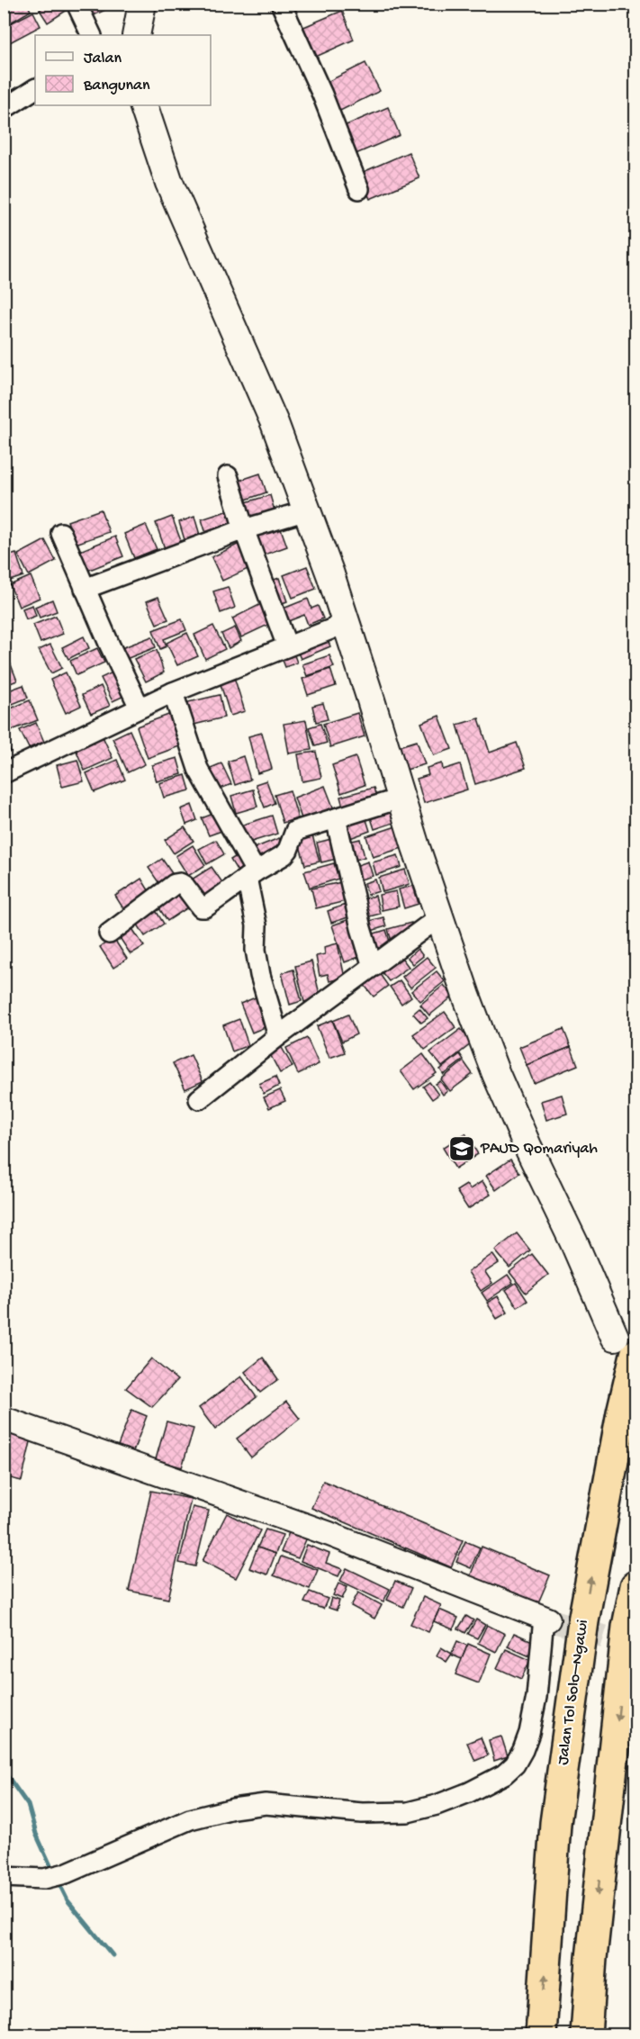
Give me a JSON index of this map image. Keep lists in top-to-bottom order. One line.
{"streets":{"highway":["Jalan Tol Solo–Ngawi"]},"places":{"school or university":["PAUD Qomariyah"]},"legend":["Jalan","Bangunan"]}
